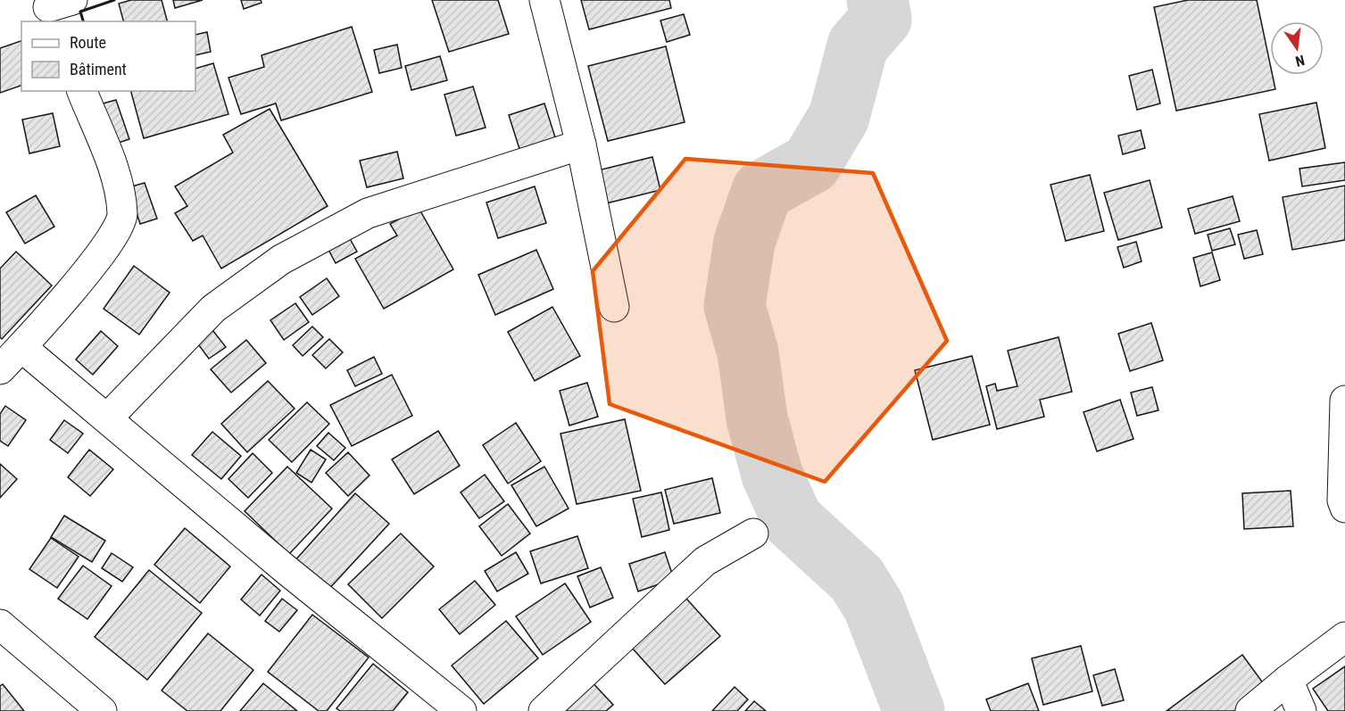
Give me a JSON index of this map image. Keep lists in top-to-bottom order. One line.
{"legend":["Route","Bâtiment"],"north":"bottom"}
